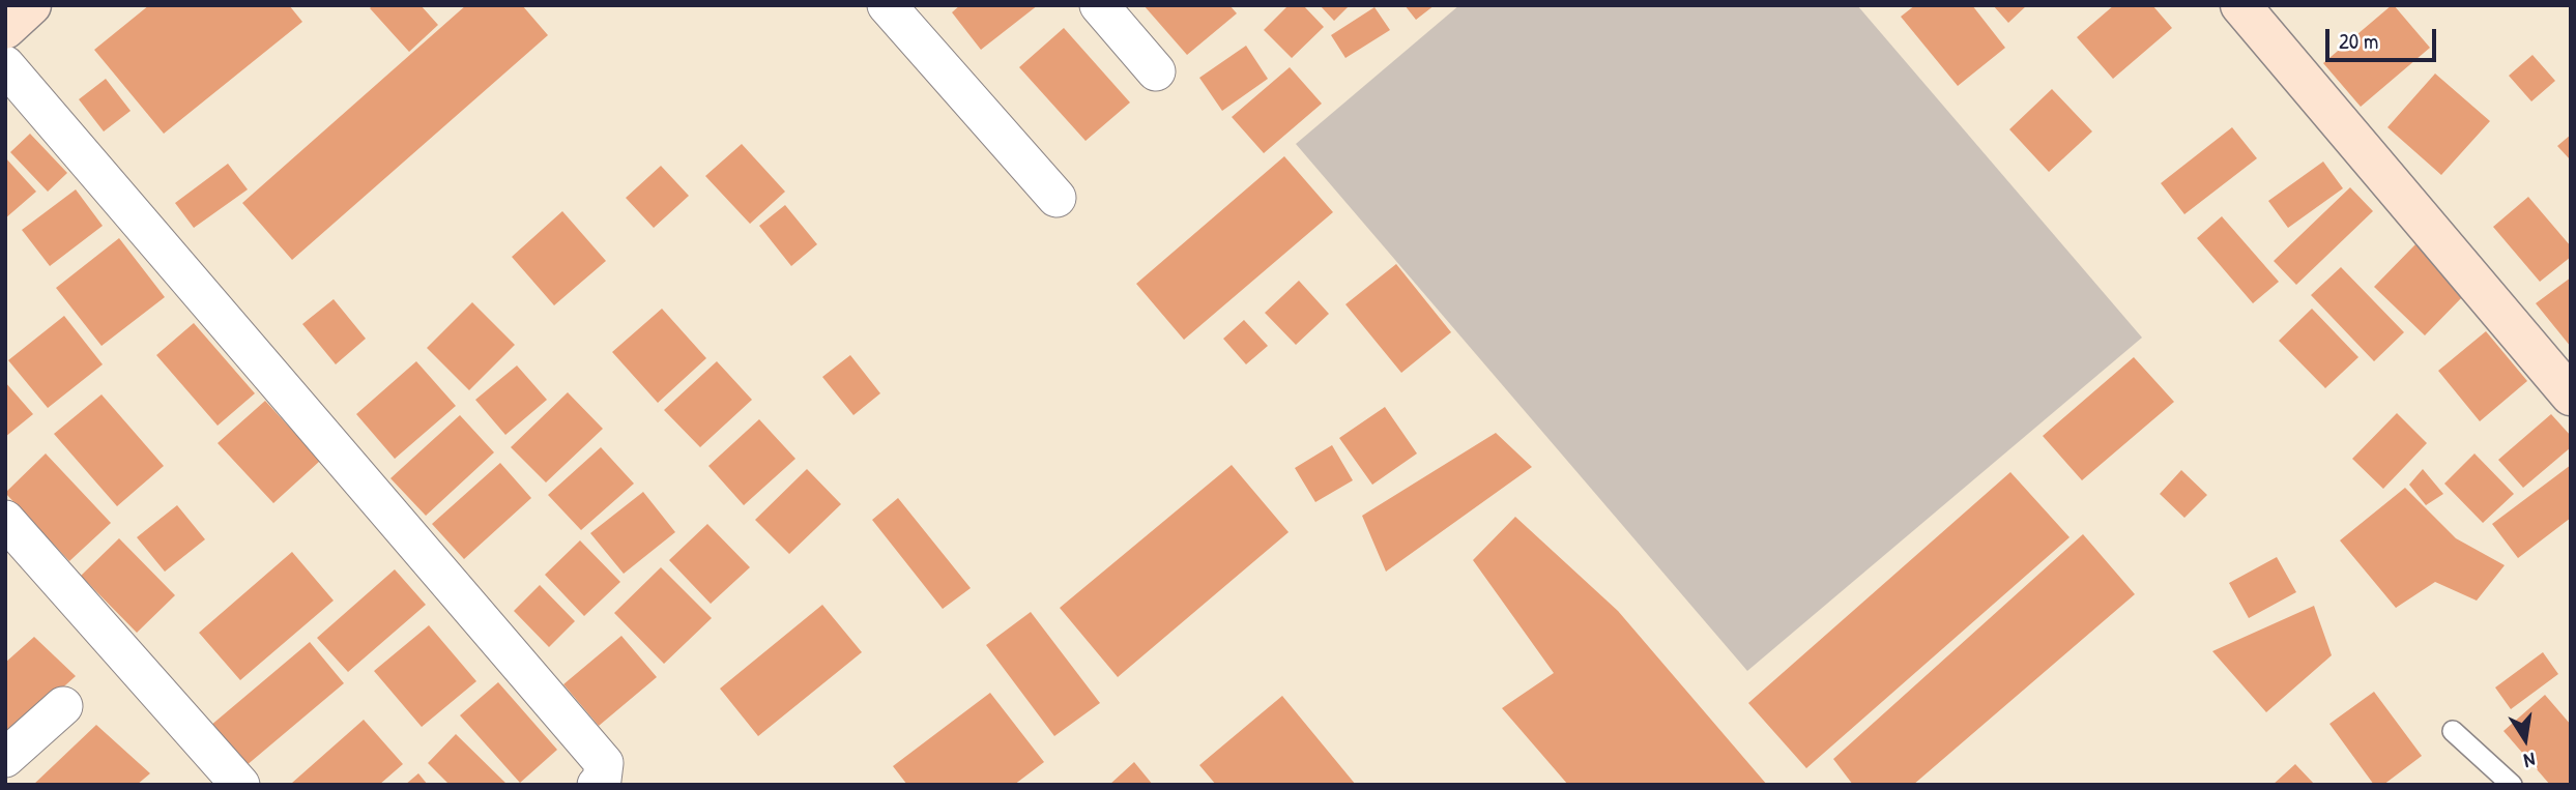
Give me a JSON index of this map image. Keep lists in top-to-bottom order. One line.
{"scale_bar":"20 m","north":"bottom"}
